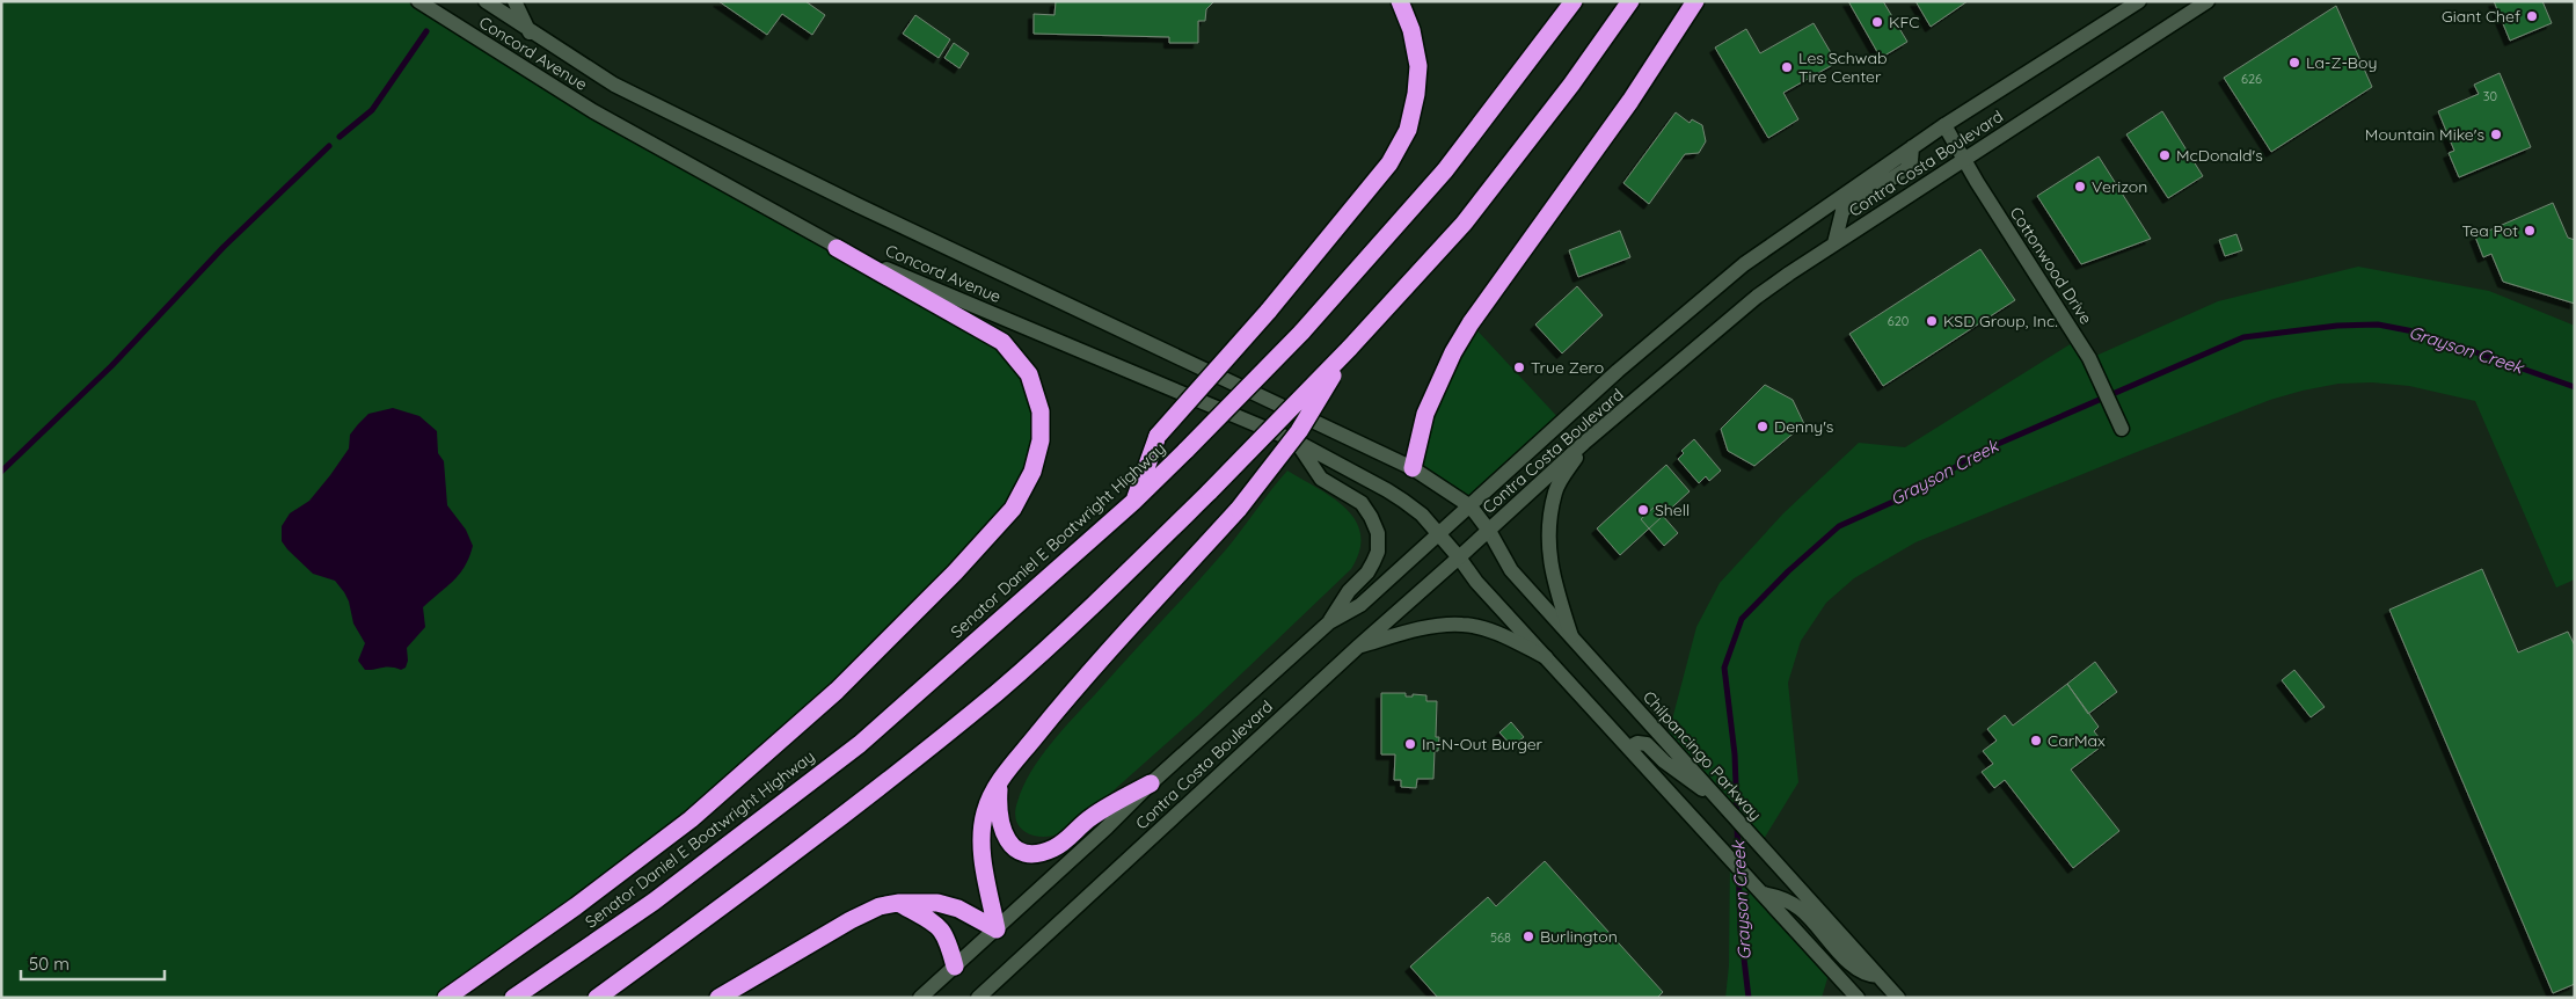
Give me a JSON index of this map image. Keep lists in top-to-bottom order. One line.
{"streets":{"highway":["Senator Daniel E Boatwright Highway"],"main road":["Concord Avenue","Contra Costa Boulevard","Cottonwood Drive","Chilpancingo Parkway"]},"crossings":[["Concord Avenue","Contra Costa Boulevard"],["Concord Avenue","Chilpancingo Parkway"],["Contra Costa Boulevard","Cottonwood Drive"],["Contra Costa Boulevard","Chilpancingo Parkway"]],"water":["Grayson Creek"],"places":["Giant Chef","KFC","La-Z-Boy","Les Schwab Tire Center","Mountain Mike's","McDonald's","Verizon","Tea Pot","KSD Group, Inc.","True Zero","Denny's","Shell","CarMax","In-N-Out Burger","Burlington"],"house_numbers":["626","30","620","568"],"scale_bar":"50 m"}
